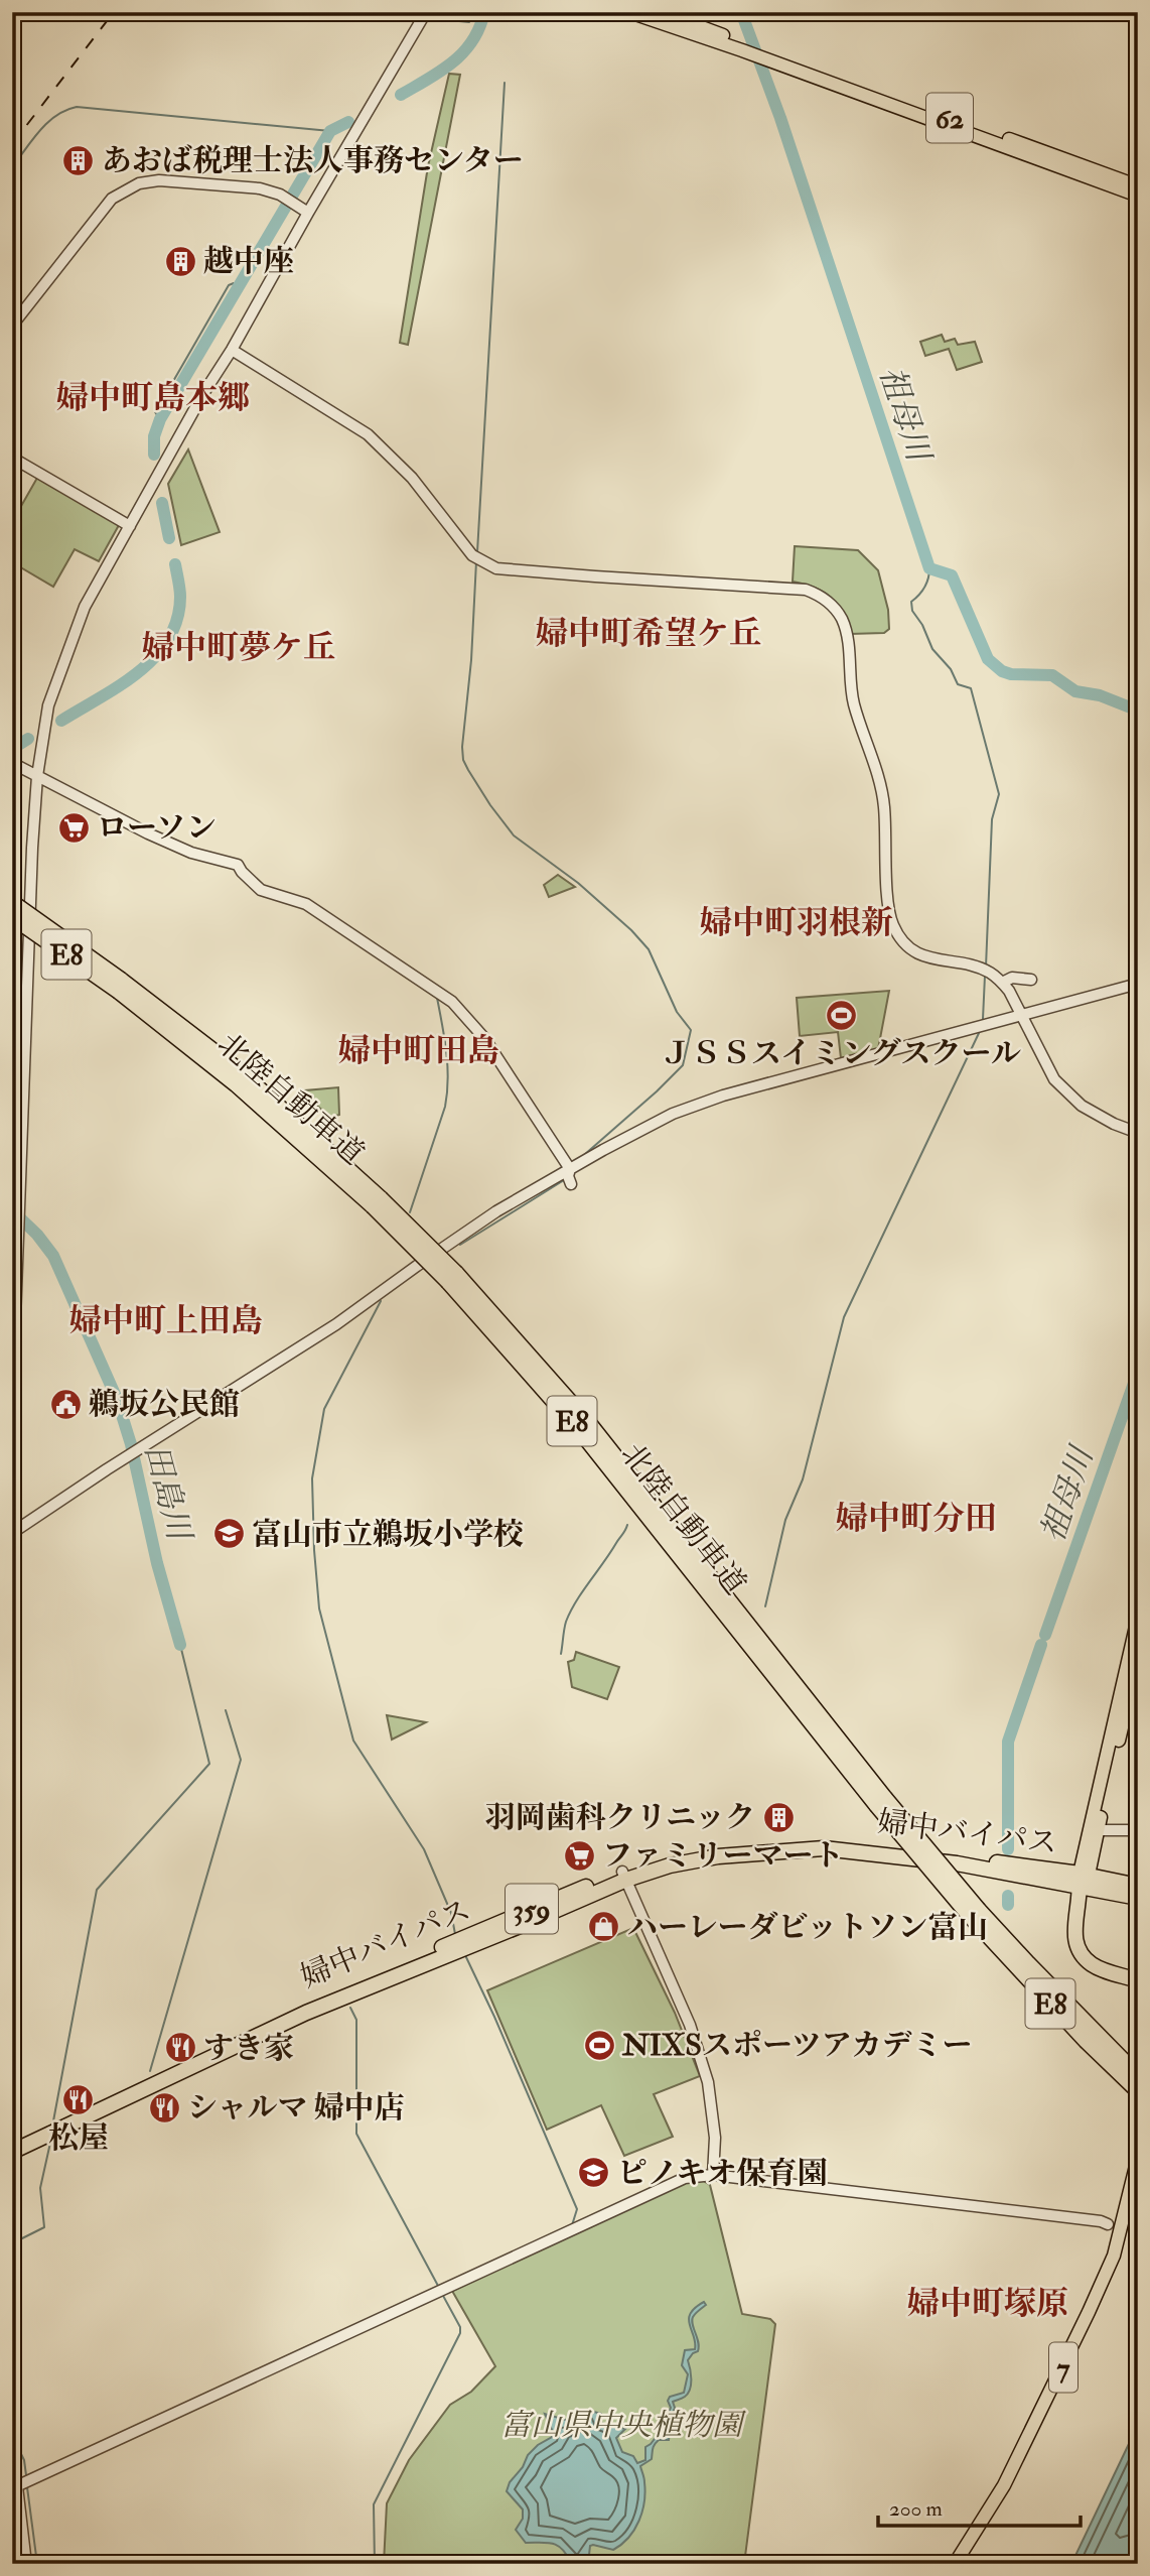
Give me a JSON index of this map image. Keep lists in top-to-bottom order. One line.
{"streets":{"highway":["E8","北陸自動車道","婦中バイパス","359"],"main road":["62","7"]},"crossings":[["婦中バイパス","359"]],"districts":["婦中町島本郷","婦中町希望ケ丘","婦中町夢ケ丘","婦中町羽根新","婦中町田島","婦中町上田島","婦中町分田","婦中町塚原"],"water":["祖母川","田島川"],"parks":["富山県中央植物園"],"places":{"building":["あおば税理士法人事務センター","越中座","羽岡歯科クリニック"],"supermarket":["ローソン","ファミリーマート"],"sports":["ＪＳＳスイミングスクール","NIXSスポーツアカデミー"],"public building":["鵜坂公民館"],"school or university":["富山市立鵜坂小学校","ピノキオ保育園"],"shop":["ハーレーダビットソン富山"],"restaurant":["すき家","松屋","シャルマ 婦中店"]},"scale_bar":"200 m"}
